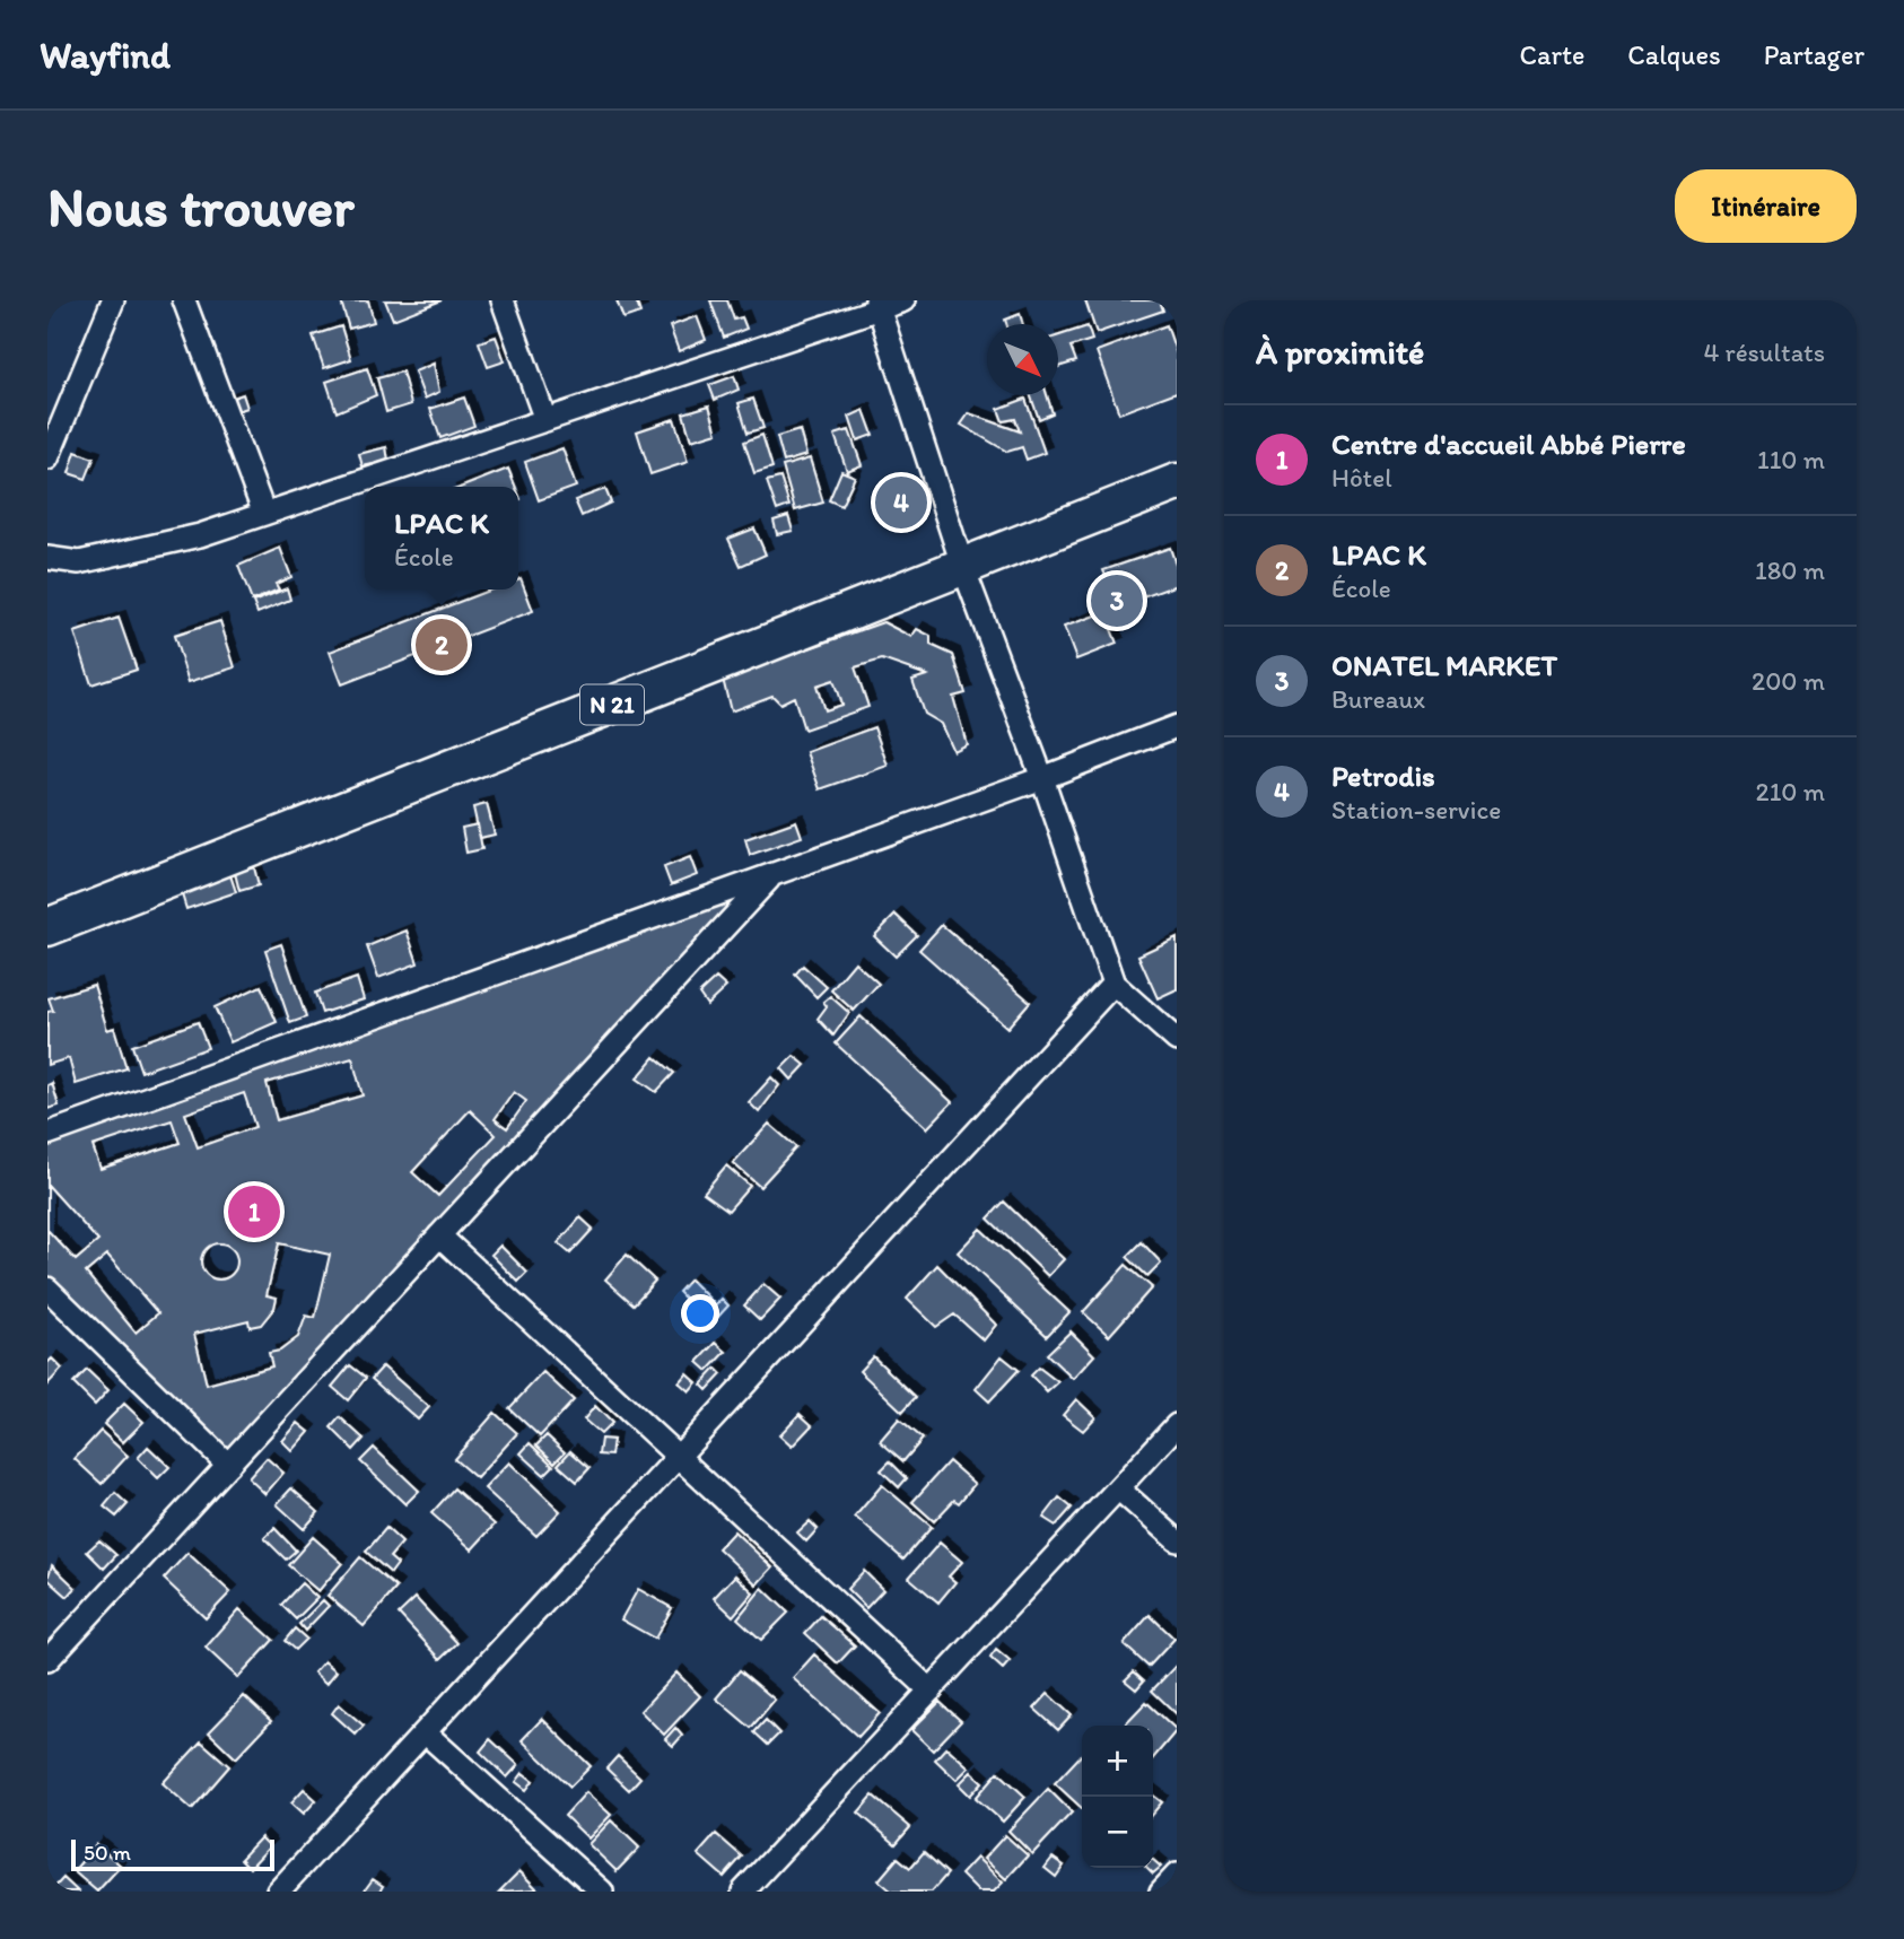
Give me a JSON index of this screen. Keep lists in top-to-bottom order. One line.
{"streets":{"main road":["N 21"]},"scale_bar":"50 m","north":"bottom right","page":{"header":"Wayfind","nav":["Carte","Calques","Partager"],"buttons":"Itinéraire","title":"Nous trouver","heading":["À proximité","4 résultats"],"list":[{"mark":"1","name":"Centre d'accueil Abbé Pierre","note":"Hôtel","value":"110 m"},{"mark":"2","name":"LPAC K","note":"École","value":"180 m"},{"mark":"3","name":"ONATEL MARKET","note":"Bureaux","value":"200 m"},{"mark":"4","name":"Petrodis","note":"Station-service","value":"210 m"}],"pins":["4","3","2","1"],"popup":["LPAC K","École"],"map_buttons":["+","−"],"scale":"50 m"}}
